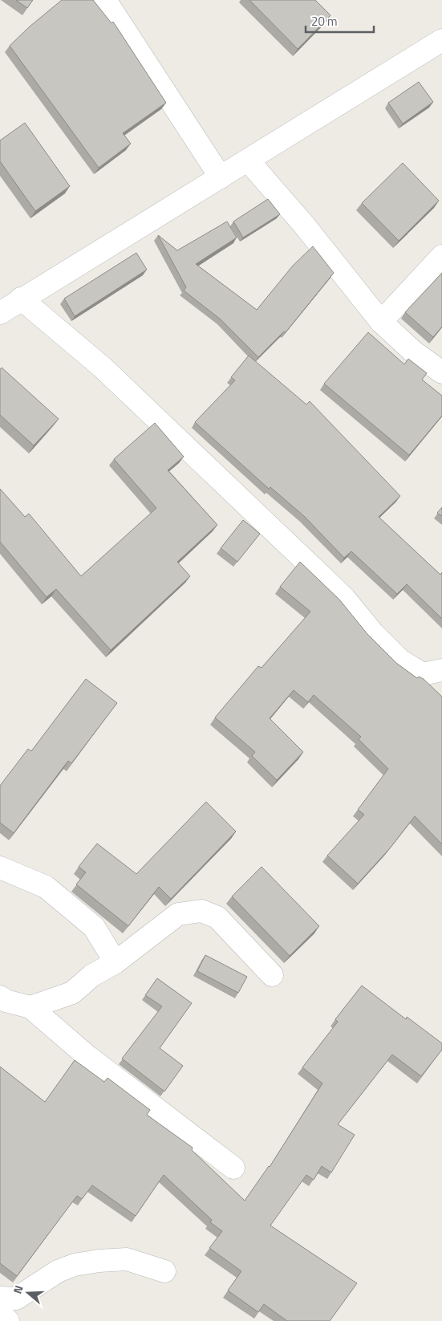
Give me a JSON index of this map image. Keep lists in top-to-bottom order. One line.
{"scale_bar":"20 m","north":"left"}
